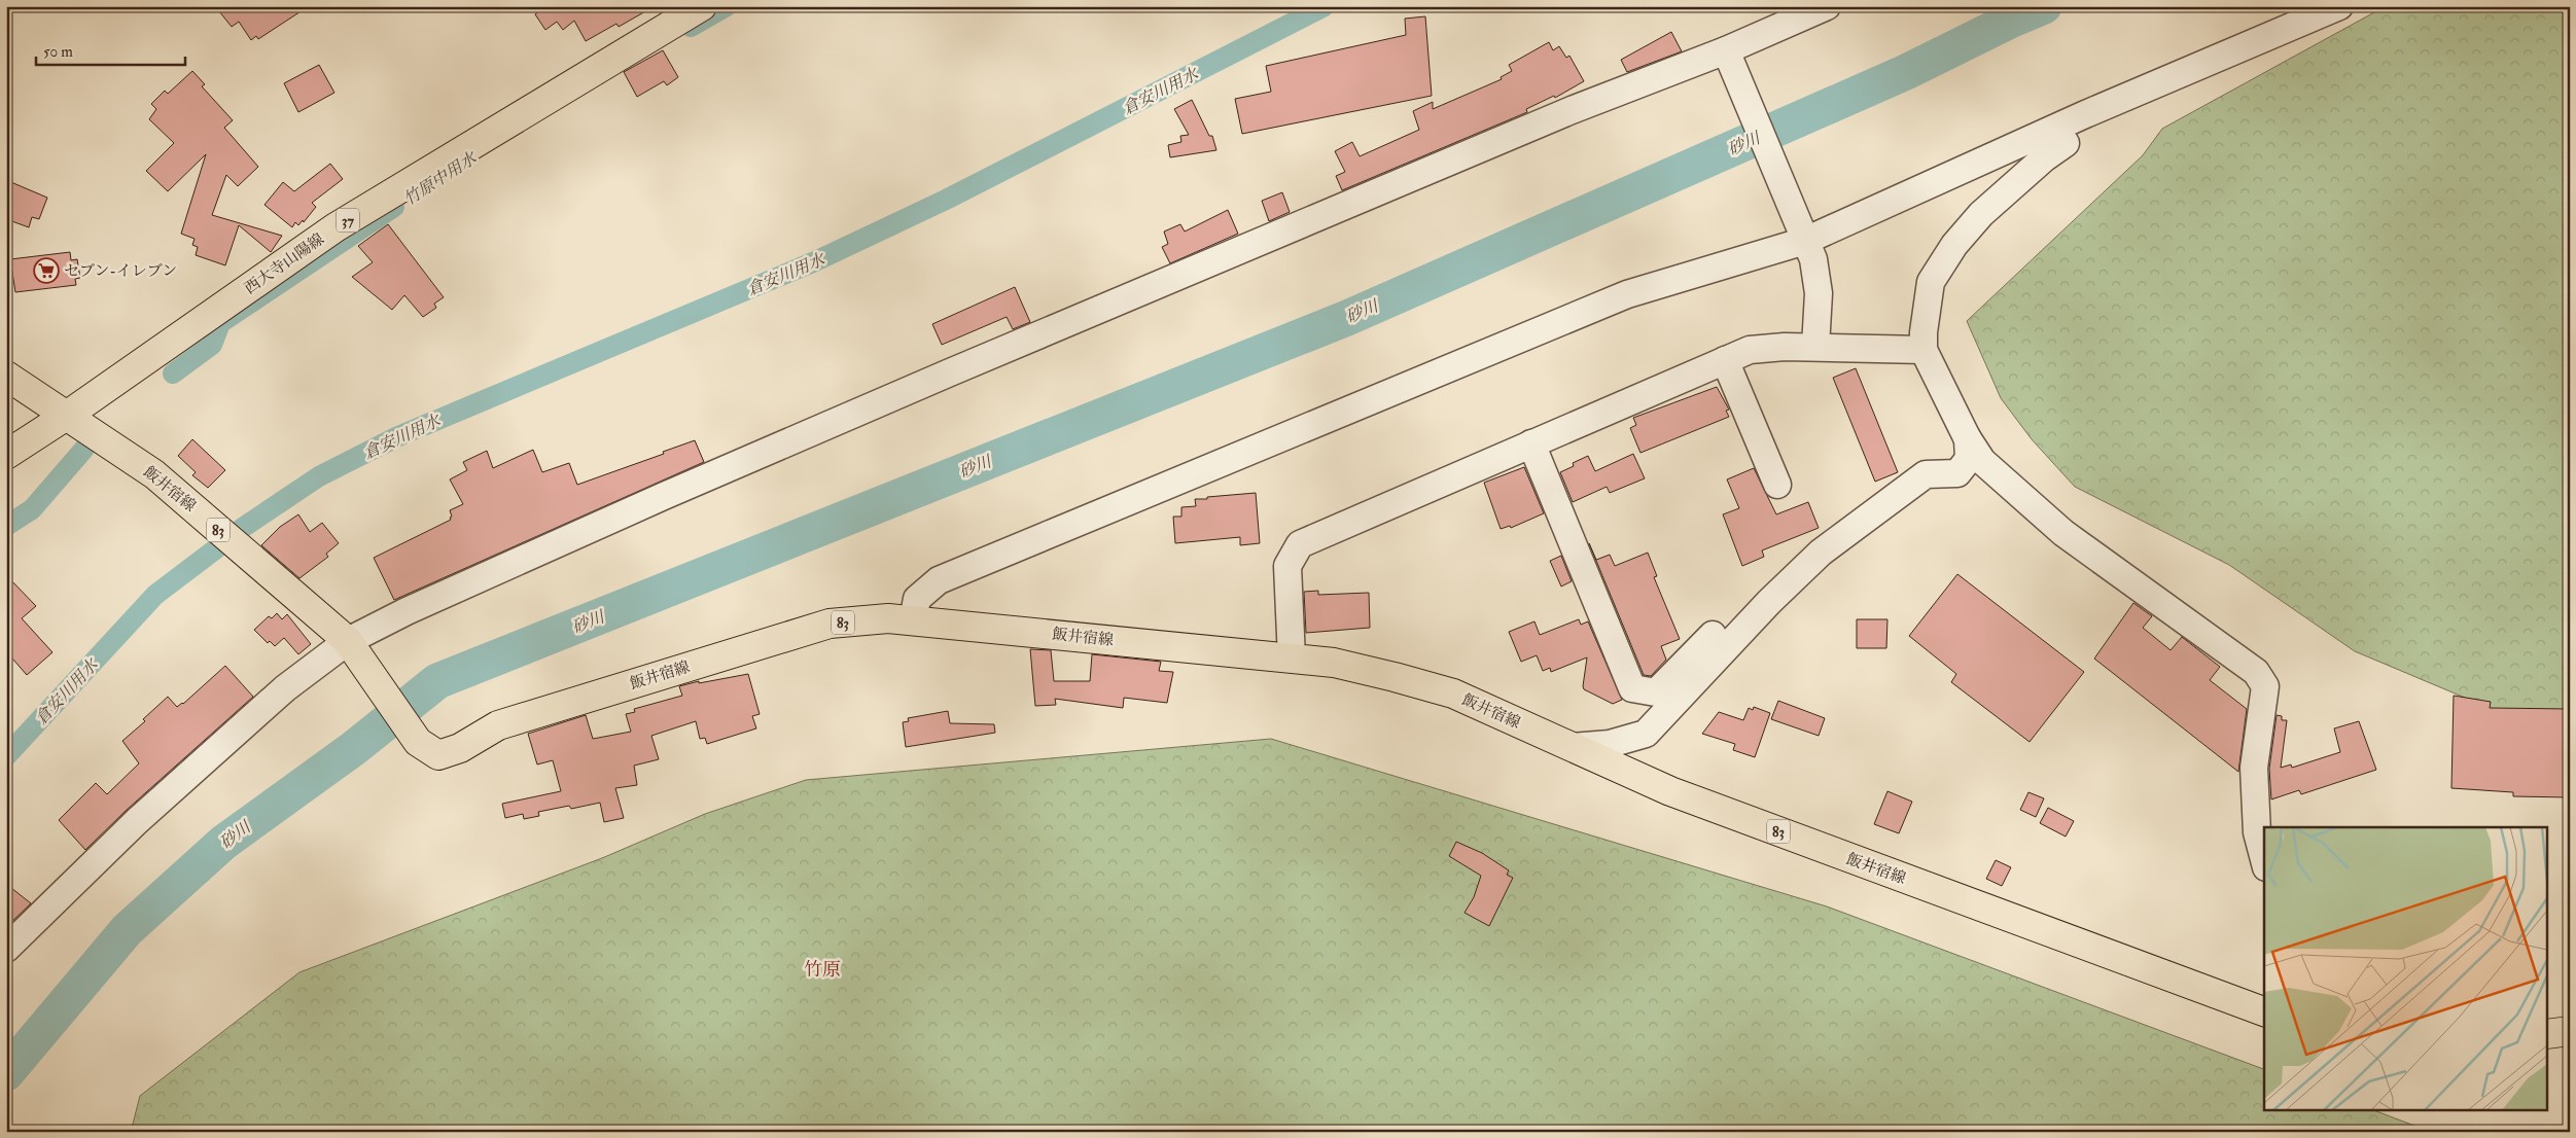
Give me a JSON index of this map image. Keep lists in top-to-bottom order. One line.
{"streets":{"main road":["37","西大寺山陽線","飯井宿線","83"]},"crossings":[["西大寺山陽線","飯井宿線"]],"districts":["竹原"],"water":["倉安川用水","砂川","竹原中用水"],"places":{"supermarket":["セブン-イレブン"]},"scale_bar":"50 m"}
